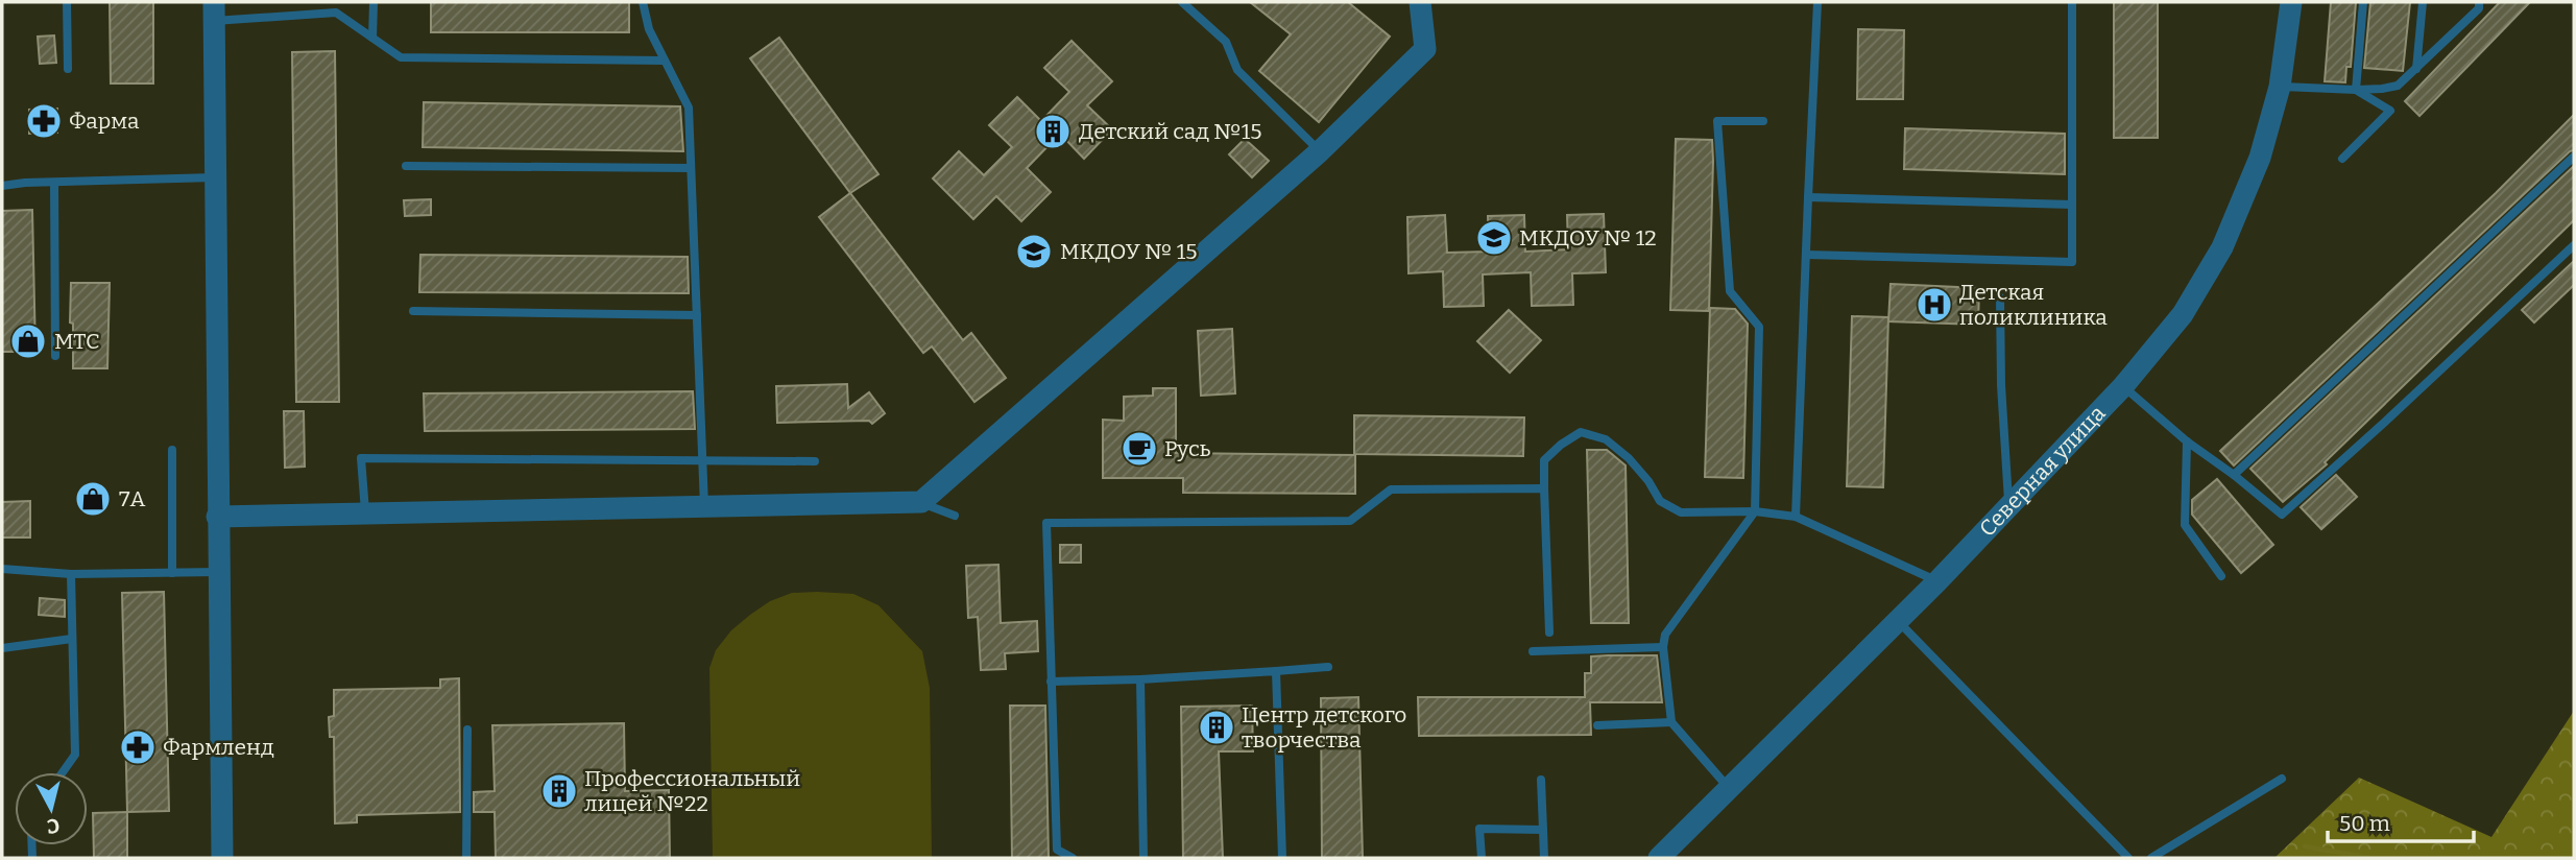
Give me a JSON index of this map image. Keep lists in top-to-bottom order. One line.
{"streets":{"street":["Северная улица"]},"places":{"pharmacy":["Фарма","Фармленд"],"building":["Детский сад №15","Центр детского творчества","Профессиональный лицей №22"],"school or university":["МКДОУ № 12","МКДОУ № 15"],"hospital":["Детская поликлиника"],"shop":["МТС","7А"],"cafe":["Русь"]},"scale_bar":"50 m","north":"bottom"}
